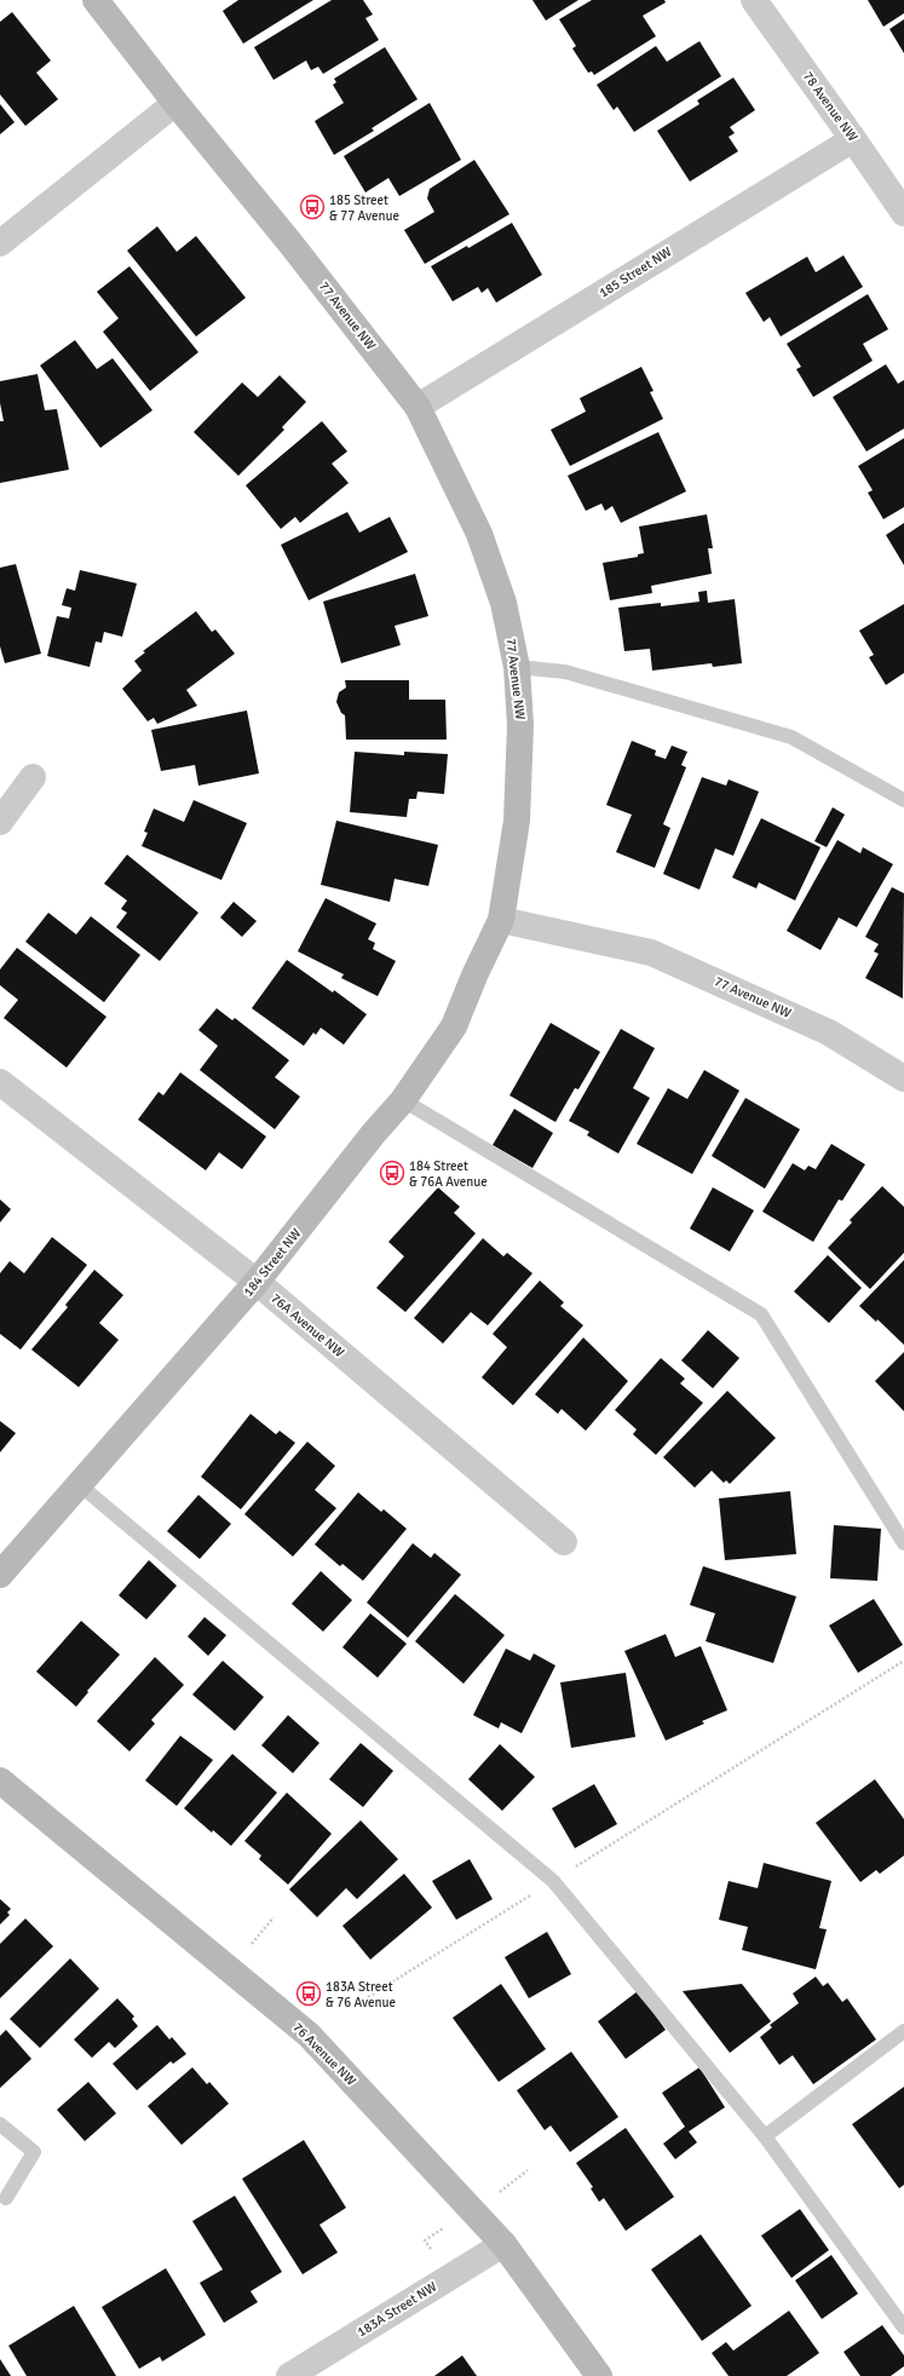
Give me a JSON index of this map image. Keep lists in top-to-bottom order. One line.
{"streets":{"street":["78 Avenue NW","185 Street NW","77 Avenue NW","184 Street NW","76A Avenue NW","76 Avenue NW","183A Street NW"]},"crossings":[["78 Avenue NW","185 Street NW"],["185 Street NW","77 Avenue NW"],["77 Avenue NW","184 Street NW"],["184 Street NW","76A Avenue NW"],["76 Avenue NW","183A Street NW"]],"places":{"bus stop":["185 Street & 77 Avenue","184 Street & 76A Avenue","183A Street & 76 Avenue"]}}
